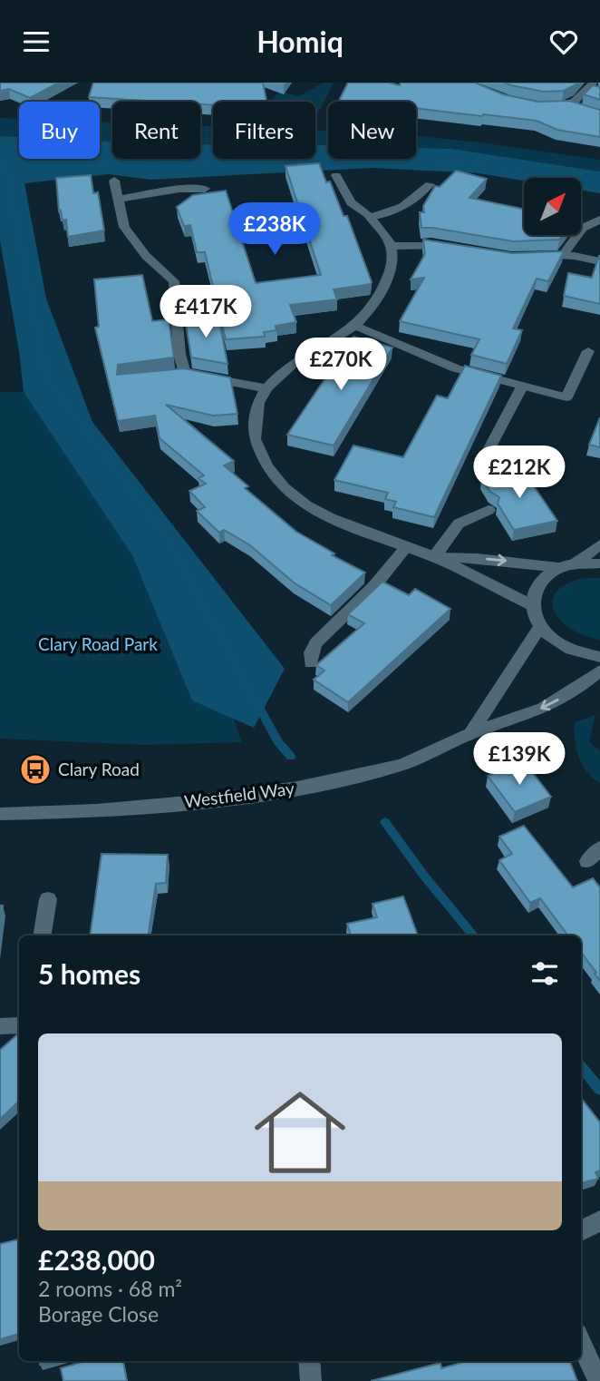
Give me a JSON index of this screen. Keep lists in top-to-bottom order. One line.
{"streets":{"street":["Westfield Way"]},"parks":["Clary Road Park"],"places":{"bus stop":["Clary Road"]},"north":"top right","page":{"header":"Homiq","chip":["Buy","Rent","Filters","New"],"price":["£238K","£417K","£270K","£212K","£139K"],"heading":"5 homes","list":[{"name":"£238,000","note":"2 rooms · 68 m² · Borage Close"}]}}
